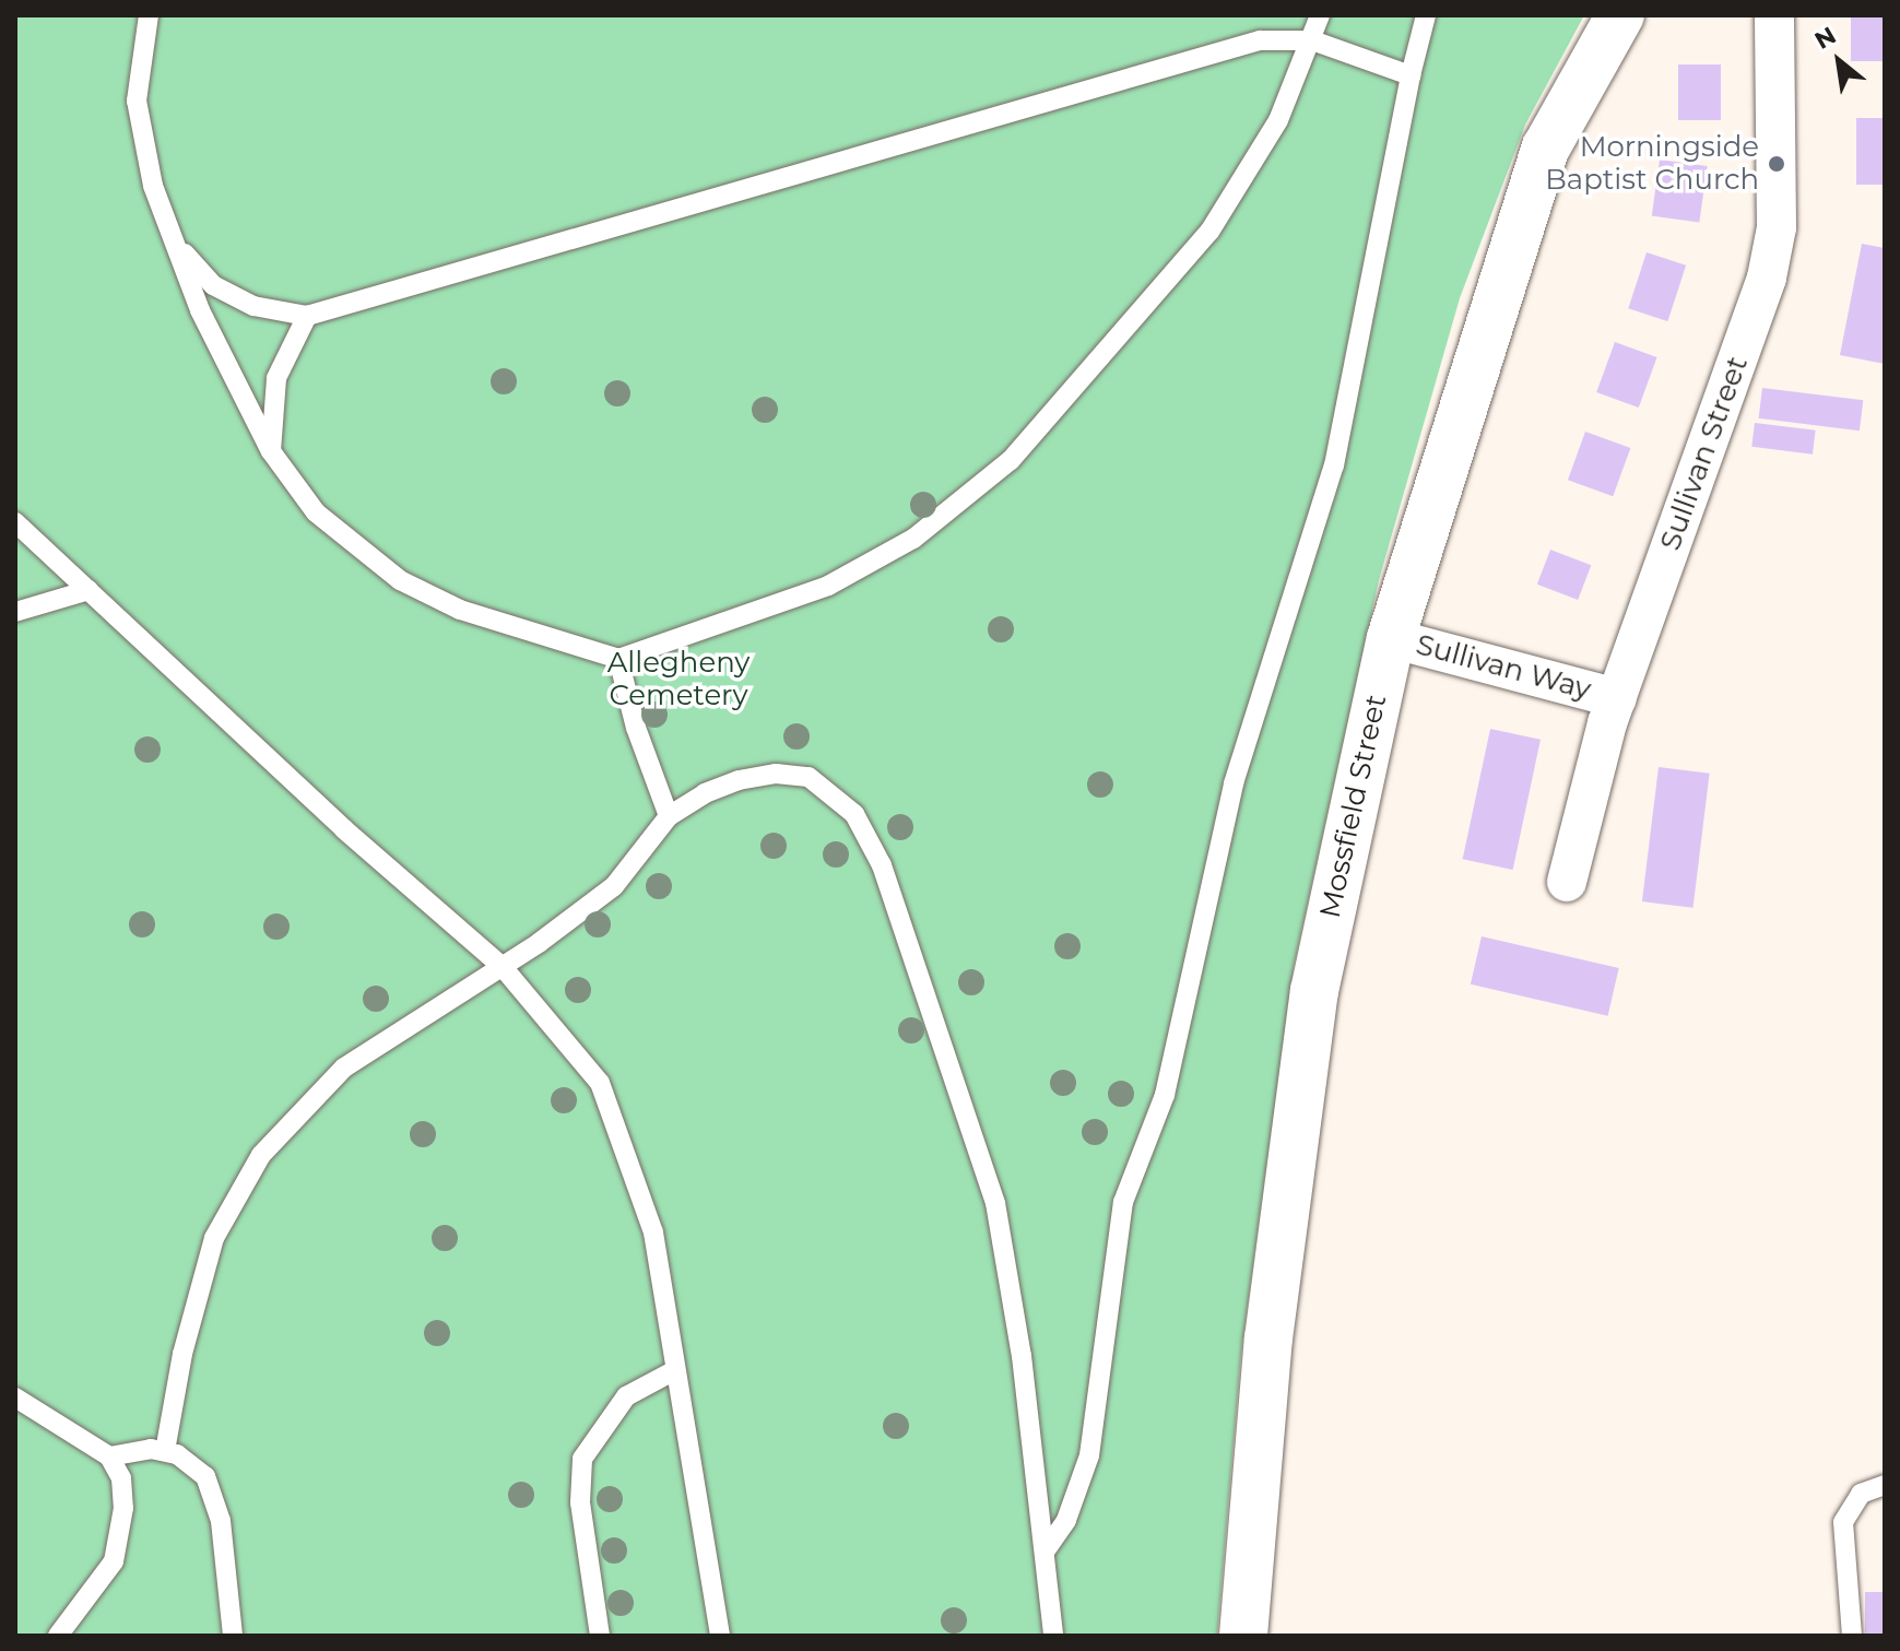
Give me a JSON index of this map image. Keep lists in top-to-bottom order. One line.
{"streets":{"street":["Sullivan Street","Sullivan Way","Mossfield Street"]},"crossings":[["Sullivan Street","Sullivan Way"],["Sullivan Way","Mossfield Street"]],"parks":["Allegheny Cemetery"],"places":["Morningside Baptist Church"],"north":"top left"}
